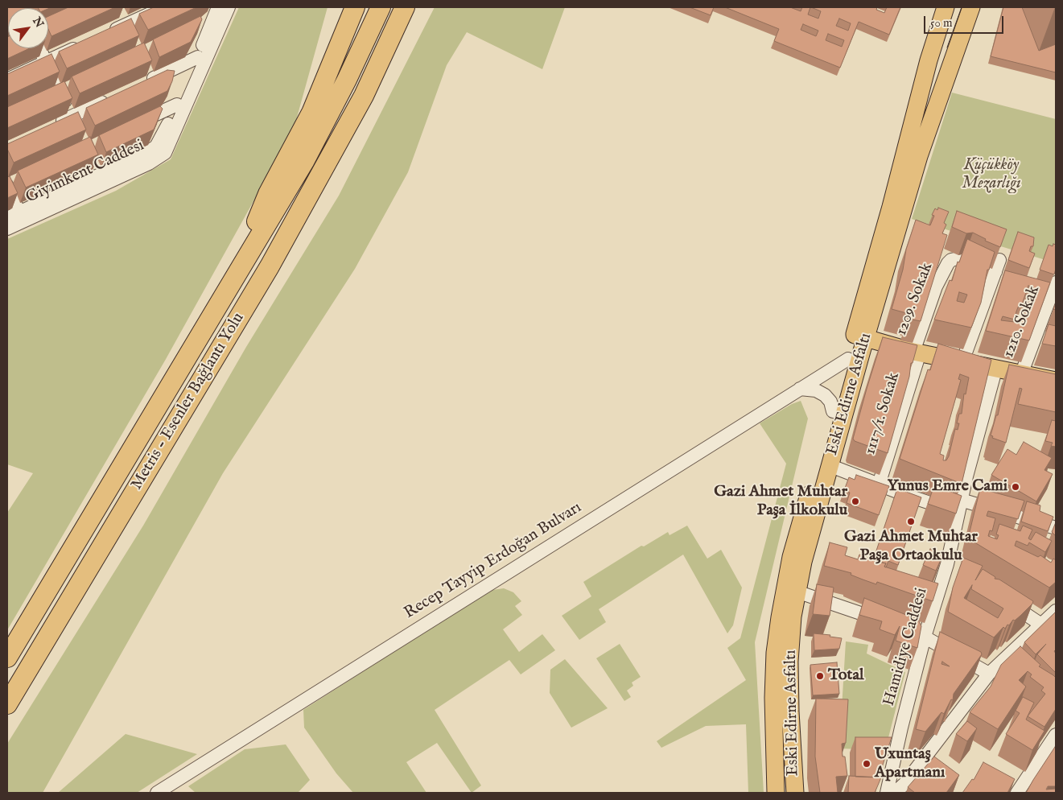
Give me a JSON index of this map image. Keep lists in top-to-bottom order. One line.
{"streets":{"highway":["Metris - Esenler Bağlantı Yolu"],"main road":["Eski Edirne Asfaltı"],"street":["Giyimkent Caddesi","1209. Sokak","1210. Sokak","1117/1. Sokak","Recep Tayyip Erdoğan Bulvarı","Hamidiye Caddesi"]},"crossings":[["1209. Sokak","1117/1. Sokak"],["Eski Edirne Asfaltı","Recep Tayyip Erdoğan Bulvarı"]],"parks":["Küçükköy Mezarlığı"],"places":["Yunus Emre Cami","Gazi Ahmet Muhtar Paşa İlkokulu","Gazi Ahmet Muhtar Paşa Ortaokulu","Total","Uxuntaş Apartmanı"],"scale_bar":"50 m","north":"top right"}
